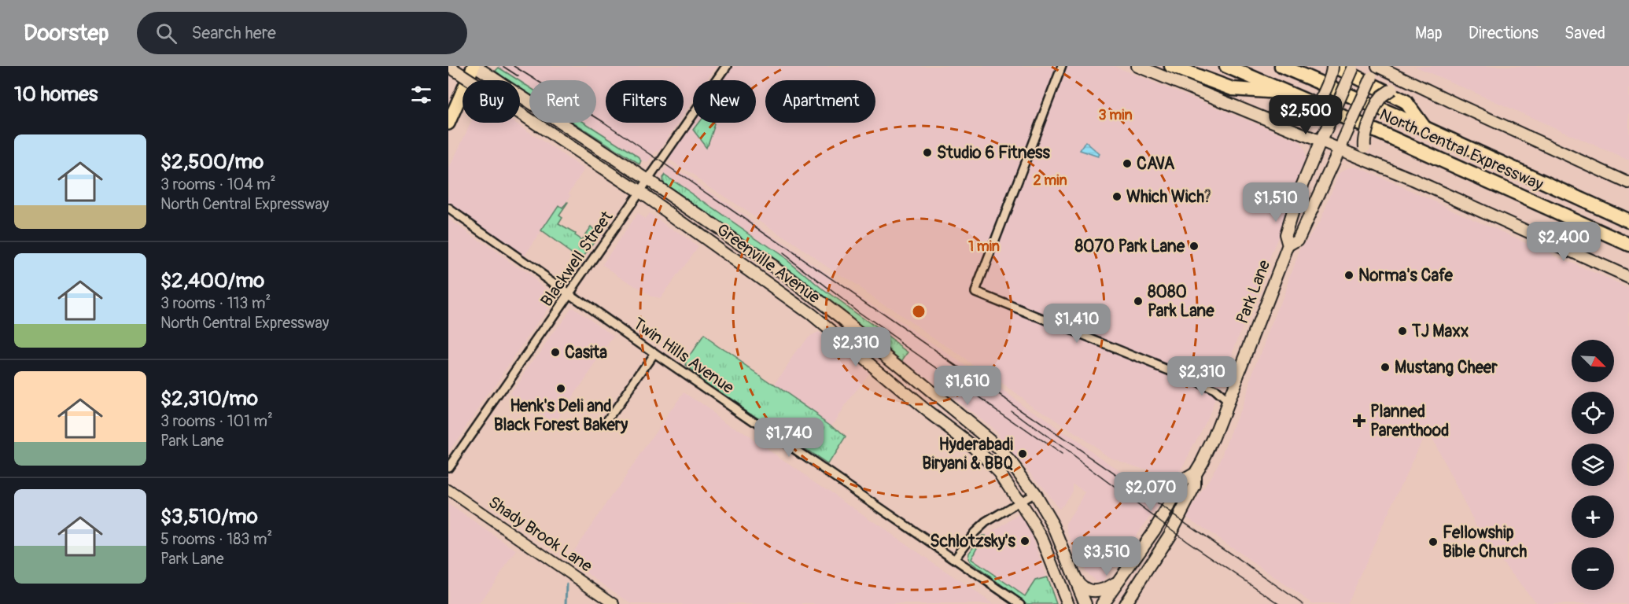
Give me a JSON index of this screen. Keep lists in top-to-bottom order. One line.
{"streets":{"highway":["North Central Expressway"],"main road":["Greenville Avenue","Park Lane"],"street":["Blackwell Street","Twin Hills Avenue","Shady Brook Lane"]},"crossings":[["Blackwell Street","Greenville Avenue"],["Blackwell Street","Twin Hills Avenue"]],"places":{"other":["Studio 6 Fitness","CAVA","Which Wich?","8070 Park Lane","Norma's Cafe","8080 Park Lane","TJ Maxx","Casita","Mustang Cheer","Henk's Deli and Black Forest Bakery","Hyderabadi Biryani & BBQ","Schlotzsky's","Fellowship Bible Church"],"health":["Planned Parenthood"]},"north":"bottom right","page":{"header":"Doorstep","search":"Search here","nav":["Map","Directions","Saved"],"heading":"10 homes","chip":["Buy","Rent","Filters","New","Apartment"],"price":["$2,500","$1,510","$2,400","$1,410","$2,310","$2,310","$1,610","$1,740","$2,070","$3,510"],"list":[{"name":"$2,500/mo","note":"3 rooms · 104 m² · North Central Expressway"},{"name":"$2,400/mo","note":"3 rooms · 113 m² · North Central Expressway"},{"name":"$2,310/mo","note":"3 rooms · 101 m² · Park Lane"},{"name":"$3,510/mo","note":"5 rooms · 183 m² · Park Lane"}],"map_buttons":["+","−"]},"rings":["3 min","2 min","1 min"]}
